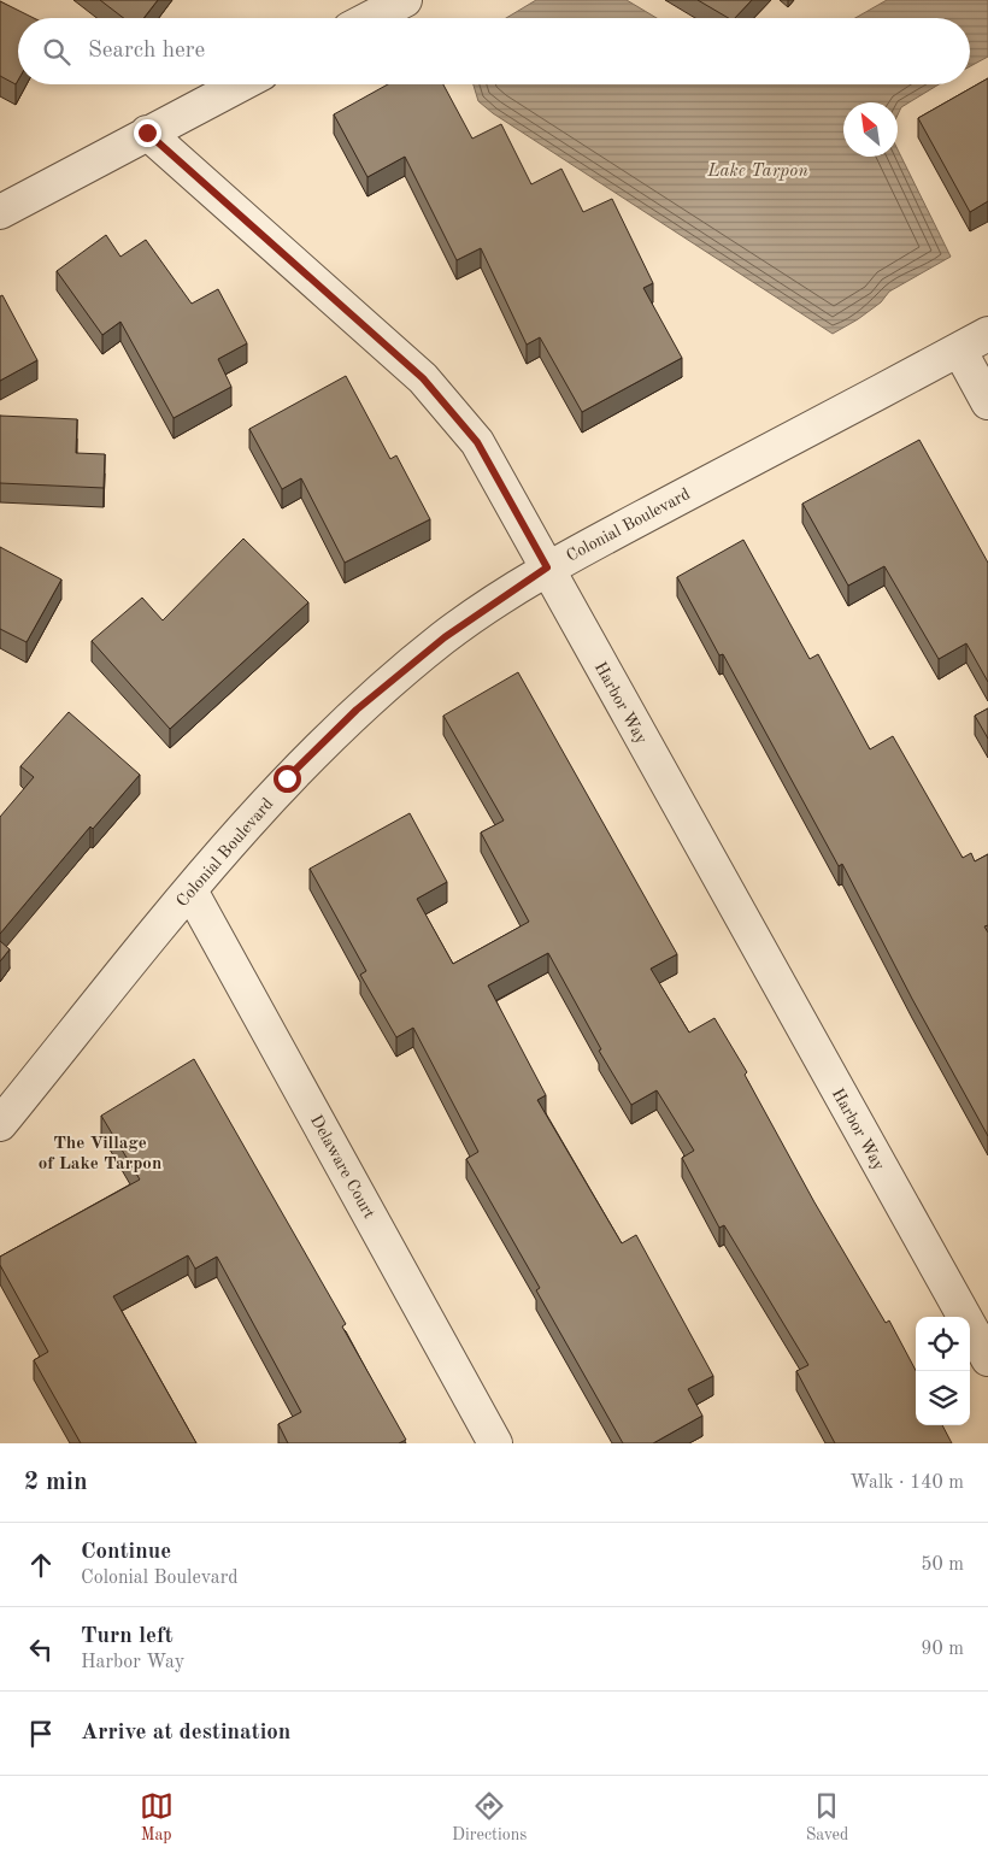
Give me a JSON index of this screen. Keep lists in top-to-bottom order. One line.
{"streets":{"street":["Colonial Boulevard","Harbor Way","Delaware Court"]},"crossings":[["Colonial Boulevard","Harbor Way"],["Colonial Boulevard","Delaware Court"]],"districts":["The Village of Lake Tarpon"],"water":["Lake Tarpon"],"north":"top left","page":{"search":"Search here","heading":["2 min","Walk · 140 m"],"list":[["Continue","Colonial Boulevard","50 m"],["Turn left","Harbor Way","90 m"],"Arrive at destination"],"nav":["Map","Directions","Saved"]}}
